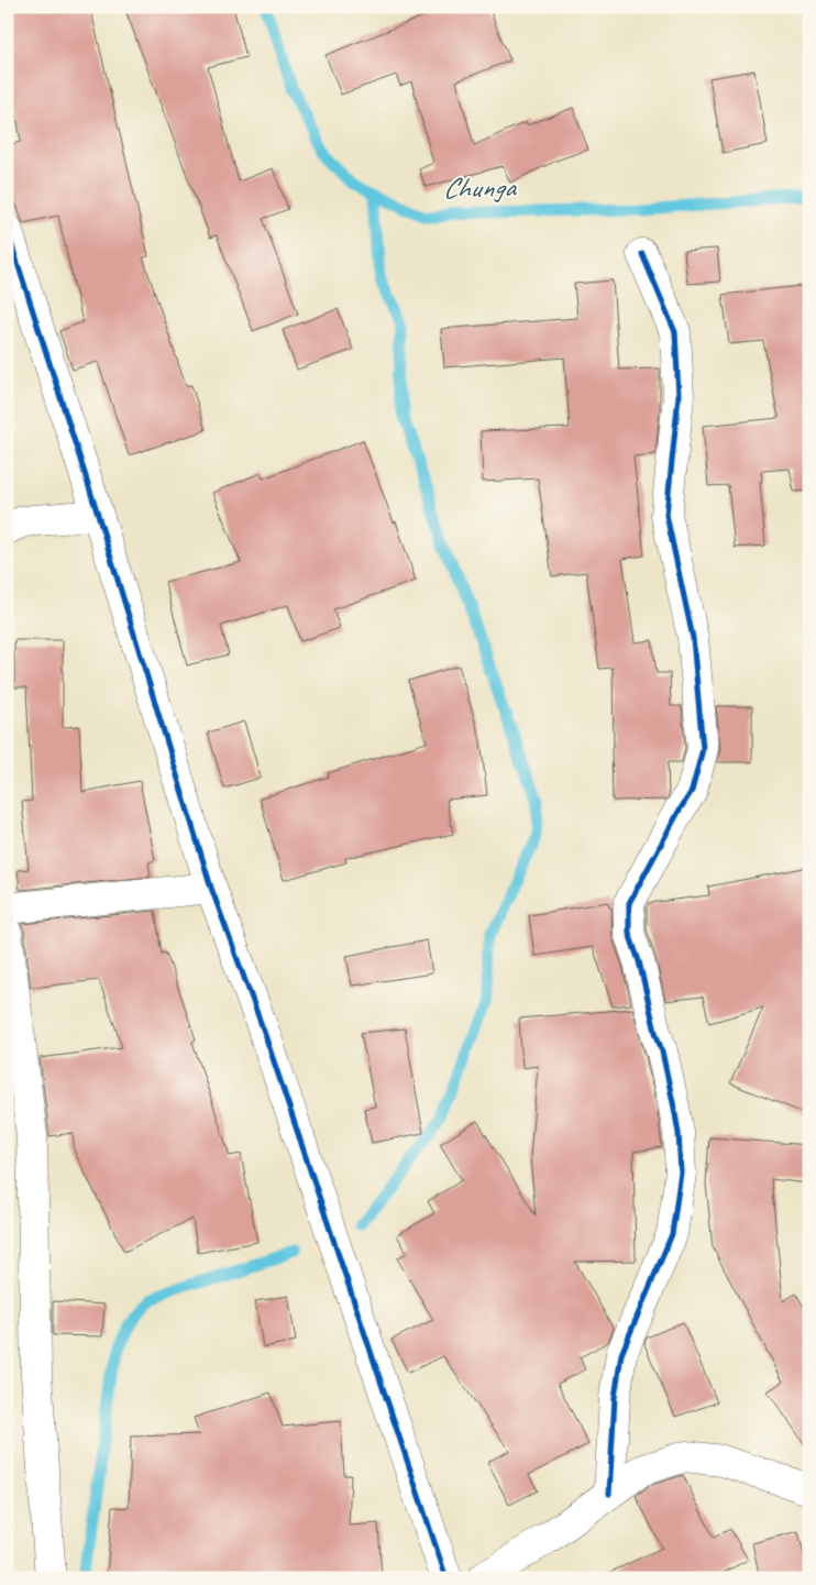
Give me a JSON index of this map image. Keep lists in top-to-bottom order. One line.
{"water":["Chunga"]}
